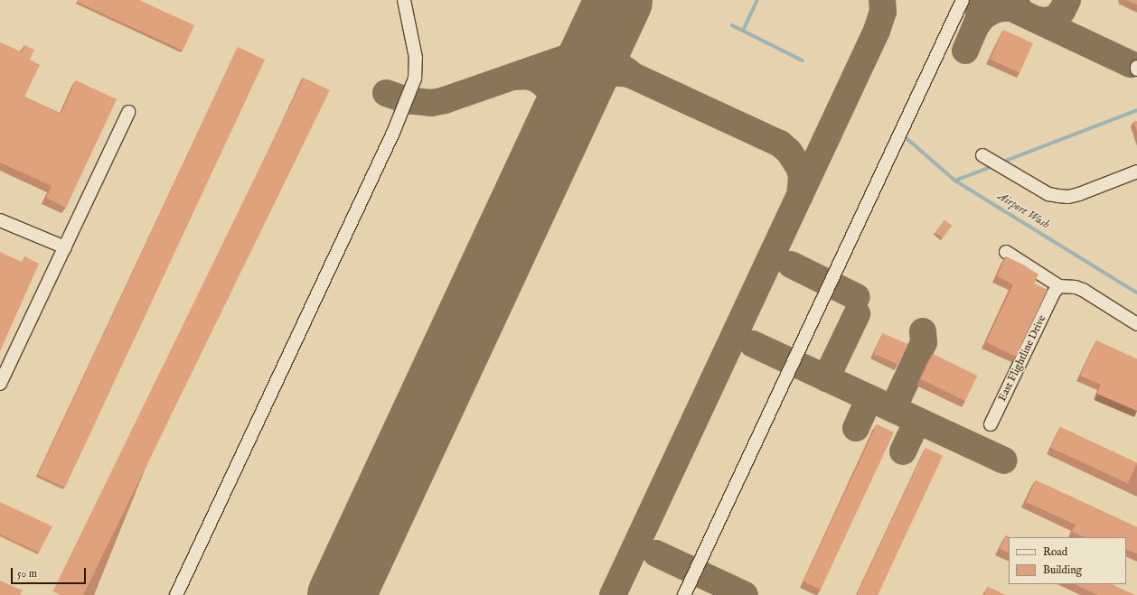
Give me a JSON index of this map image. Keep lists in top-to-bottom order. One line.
{"streets":{"lane":["East Flightline Drive"]},"water":["Airport Wash"],"legend":["Road","Building"],"scale_bar":"50 m"}
